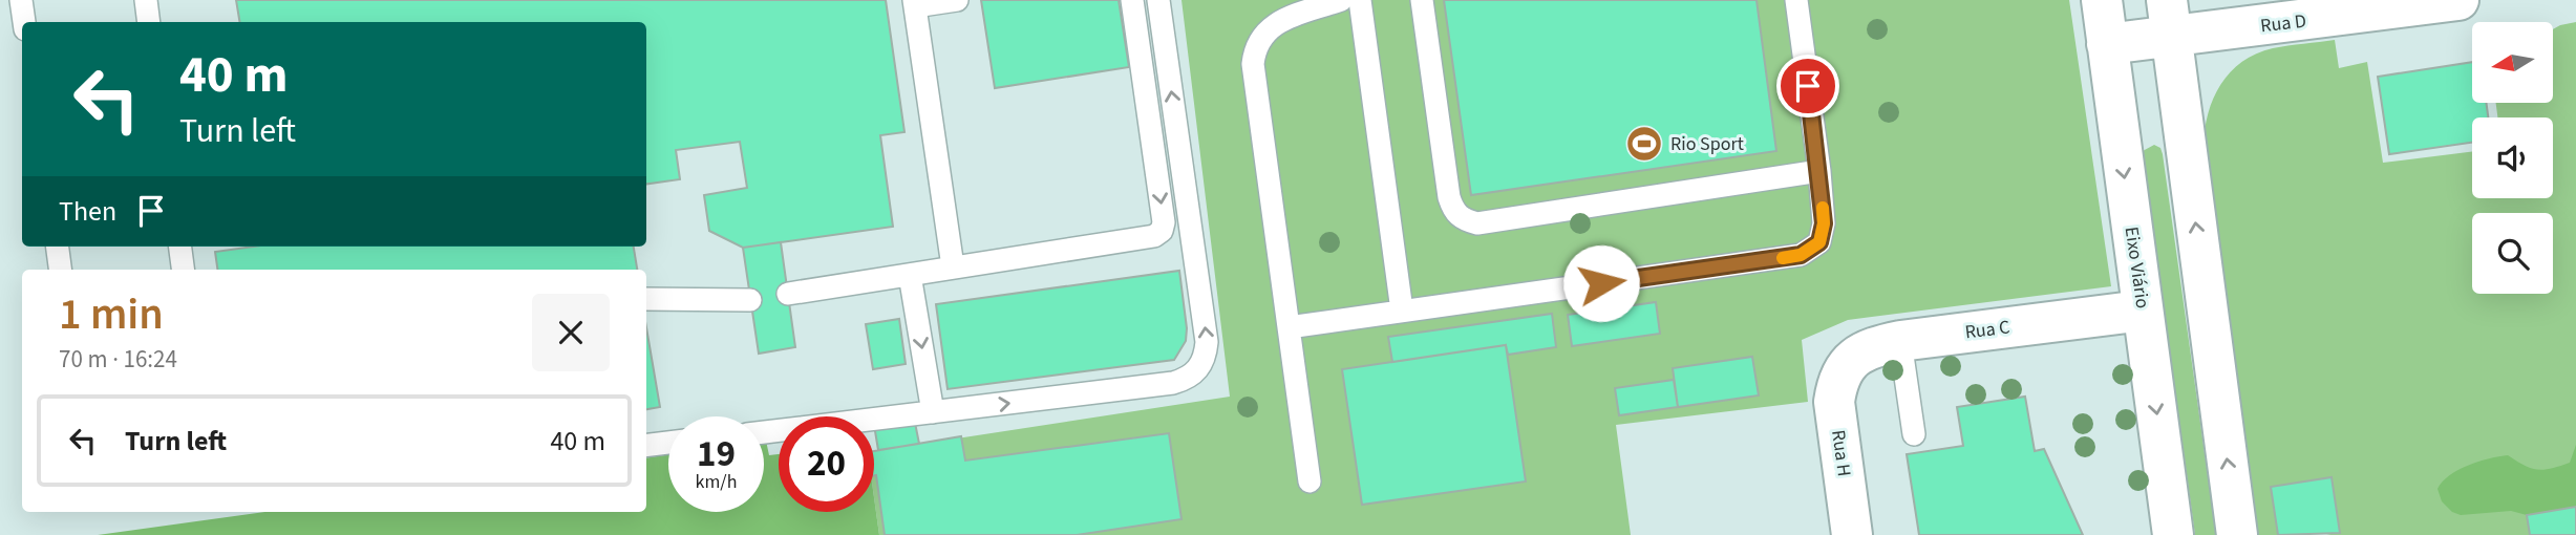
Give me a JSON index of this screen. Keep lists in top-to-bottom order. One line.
{"streets":{"street":["Rua D","Eixo Viário","Rua C","Rua H"]},"crossings":[["Rua D","Eixo Viário"],["Eixo Viário","Rua C"],["Rua C","Rua H"]],"places":{"sports":["Rio Sport"]},"north":"left","page":{"turn":["40 m","Turn left"],"then":"Then","heading":["1 min","70 m · 16:24"],"list":[{"name":"Turn left","value":"40 m"}],"speed":"19 km/h","limit":"20"}}
